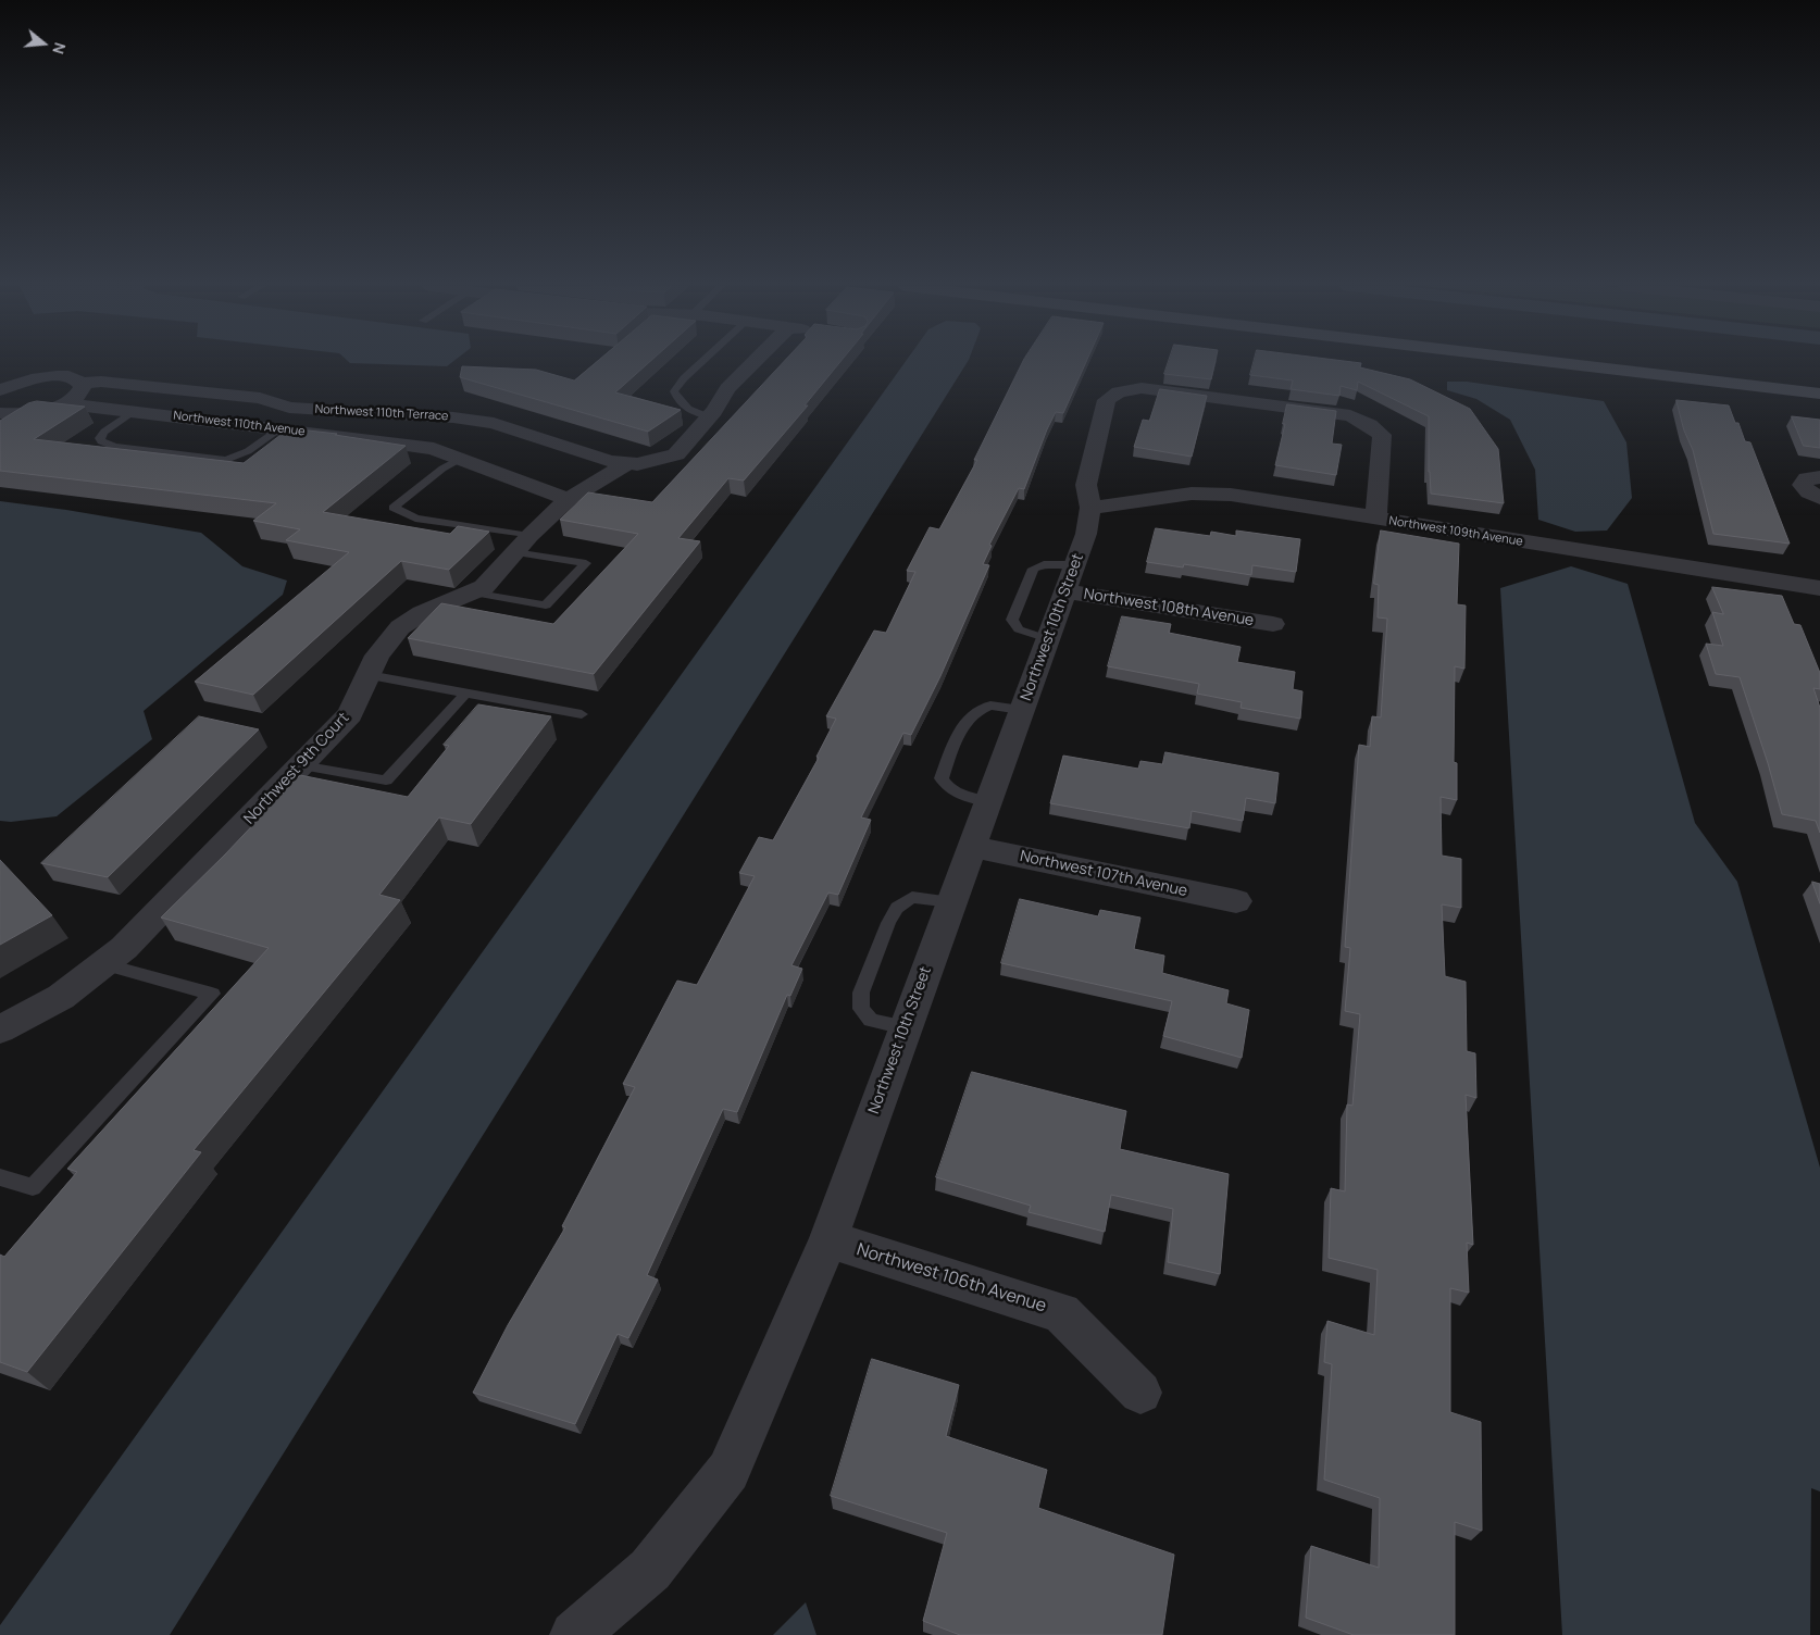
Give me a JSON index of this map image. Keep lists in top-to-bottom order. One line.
{"streets":{"street":["Northwest 110th Terrace","Northwest 110th Avenue","Northwest 109th Avenue","Northwest 108th Avenue","Northwest 10th Street","Northwest 9th Court","Northwest 107th Avenue","Northwest 106th Avenue"]},"crossings":[["Northwest 110th Terrace","Northwest 9th Court"],["Northwest 110th Avenue","Northwest 9th Court"],["Northwest 109th Avenue","Northwest 10th Street"],["Northwest 108th Avenue","Northwest 10th Street"],["Northwest 10th Street","Northwest 107th Avenue"],["Northwest 10th Street","Northwest 106th Avenue"]],"north":"right"}
